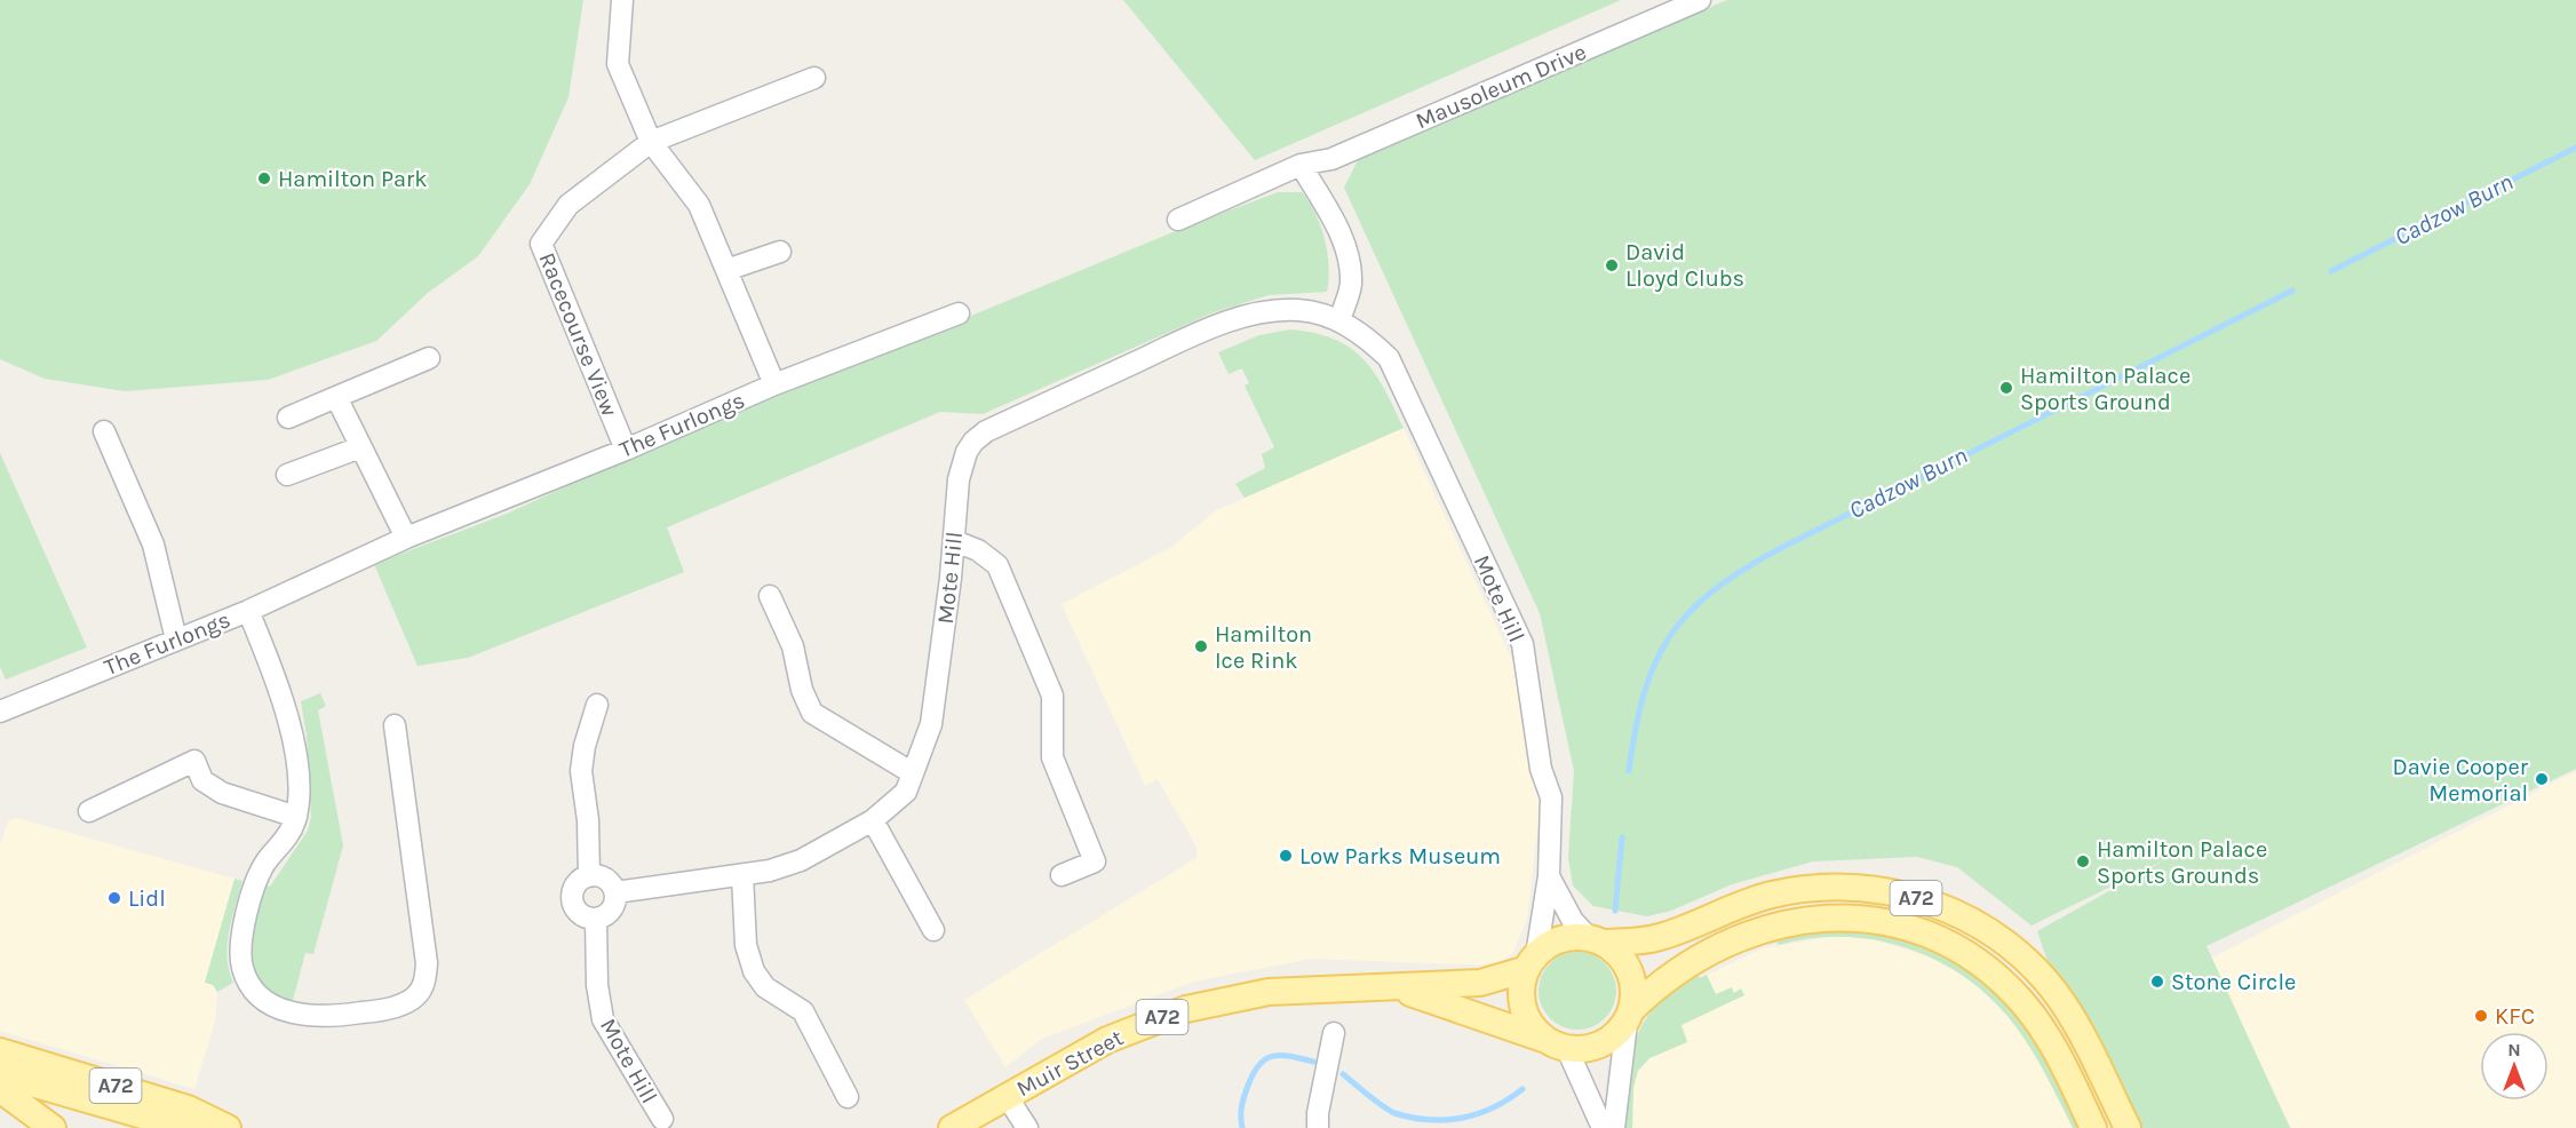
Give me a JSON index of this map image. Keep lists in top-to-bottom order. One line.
{"streets":{"main road":["A72","Muir Street"],"street":["Mausoleum Drive","Racecourse View","The Furlongs","Mote Hill"]},"crossings":[["Racecourse View","The Furlongs"],["Mote Hill","A72"],["Mote Hill","Muir Street"],["A72","Muir Street"]],"water":["Cadzow Burn"],"places":["Hamilton Park","David Lloyd Clubs","Hamilton Palace Sports Ground","Hamilton Ice Rink","Davie Cooper Memorial","Low Parks Museum","Hamilton Palace Sports Grounds","Lidl","Stone Circle","KFC"],"north":"top"}
